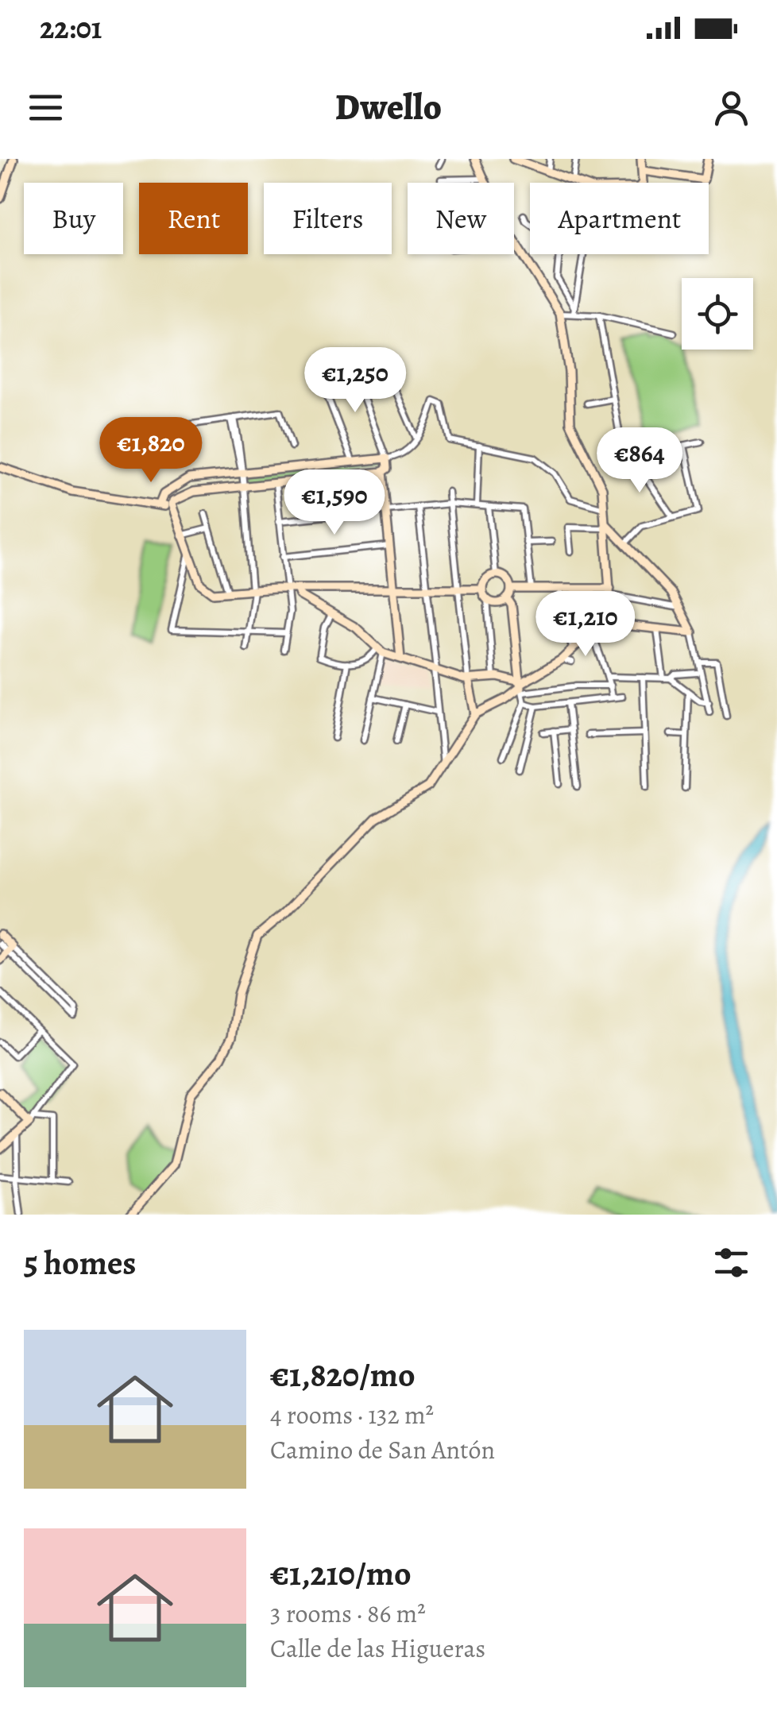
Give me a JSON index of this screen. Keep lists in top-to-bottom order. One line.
{"page":{"status":"22:01","header":"Dwello","chip":["Buy","Rent","Filters","New","Apartment"],"price":["€1,250","€1,820","€864","€1,590","€1,210"],"heading":"5 homes","list":[{"name":"€1,820/mo","note":"4 rooms · 132 m² · Camino de San Antón"},{"name":"€1,210/mo","note":"3 rooms · 86 m² · Calle de las Higueras"}]}}
